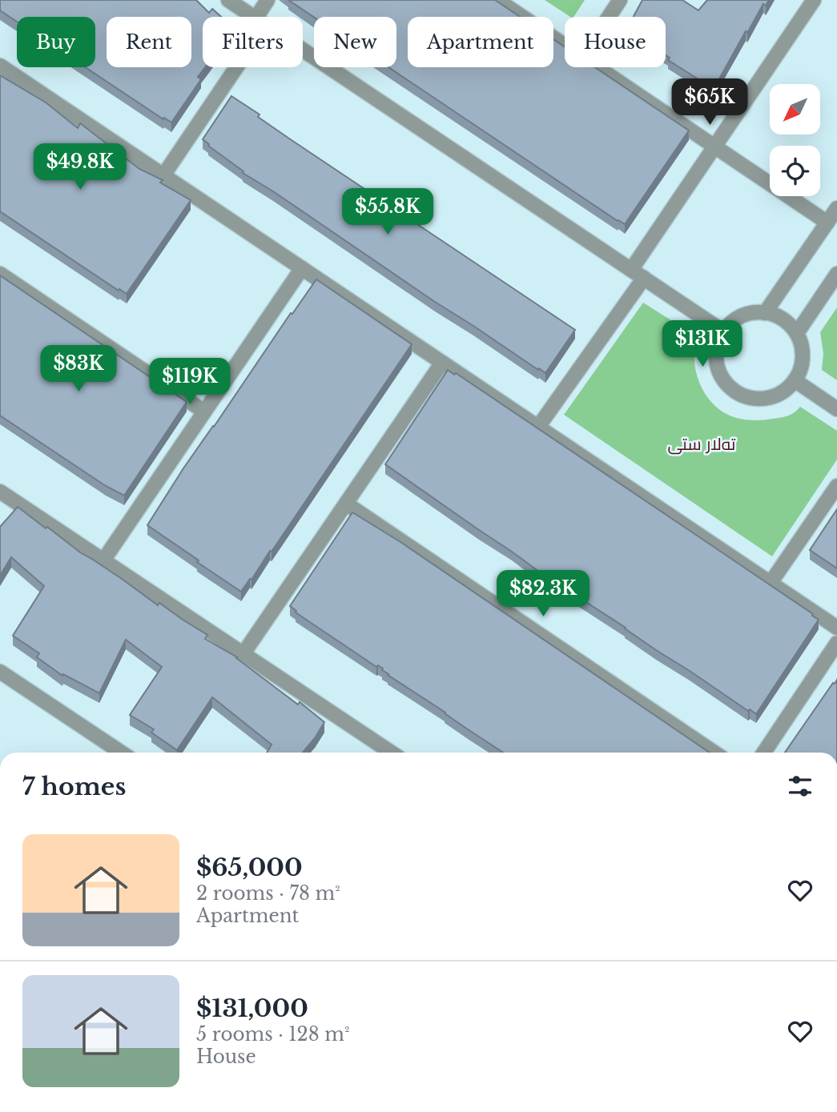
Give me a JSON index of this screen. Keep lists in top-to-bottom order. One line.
{"districts":["ته‌لار ستی"],"north":"bottom left","page":{"chip":["Buy","Rent","Filters","New","Apartment","House"],"price":["$65K","$49.8K","$55.8K","$131K","$83K","$119K","$82.3K"],"heading":"7 homes","list":[{"name":"$65,000","note":"2 rooms · 78 m² · Apartment"},{"name":"$131,000","note":"5 rooms · 128 m² · House"}]}}
